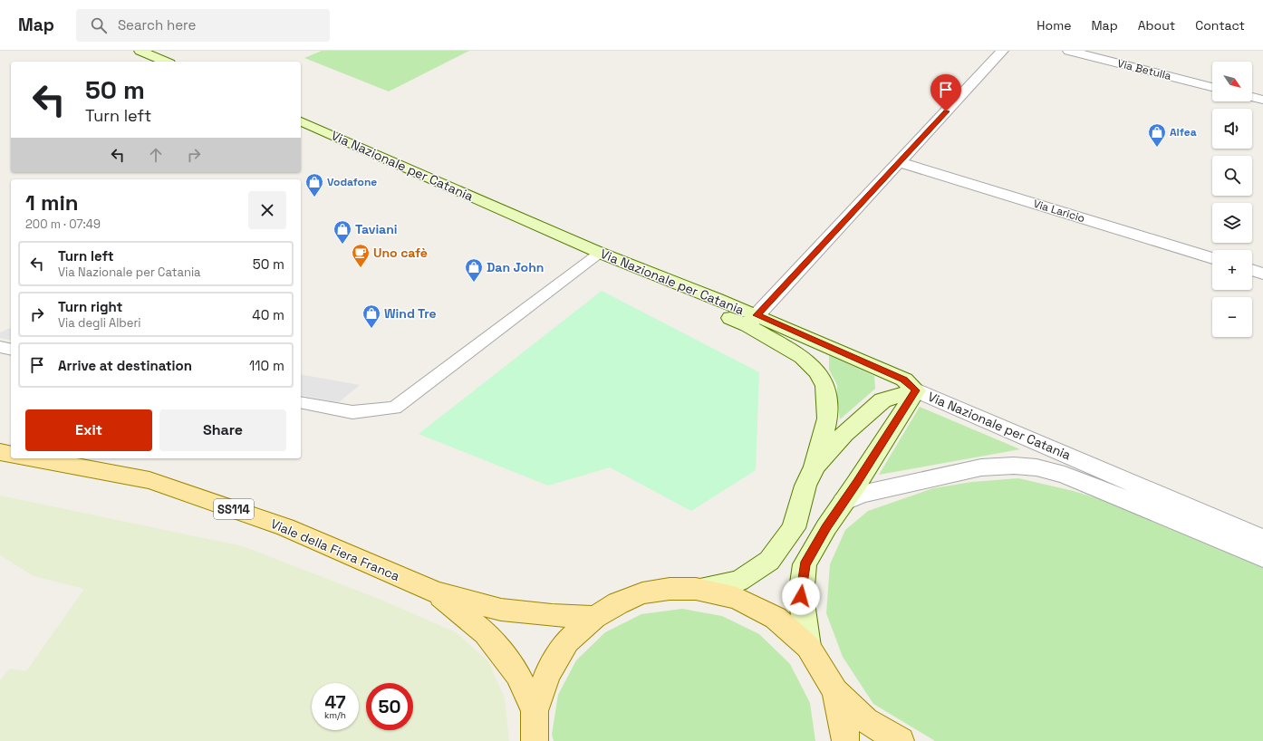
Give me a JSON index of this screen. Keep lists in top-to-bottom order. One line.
{"streets":{"main road":["Via Nazionale per Catania","SS114","Viale della Fiera Franca"],"street":["Via Betulla","Via Laricio"]},"places":{"shop":["Alfea","Vodafone","Taviani","Dan John","Wind Tre"],"cafe":["Uno cafè"]},"north":"bottom right","page":{"header":"Map","search":"Search here","nav":["Home","Map","About","Contact"],"map_buttons":["+","−"],"turn":["50 m","Turn left"],"heading":["1 min","200 m · 07:49"],"list":[{"name":"Turn left","note":"Via Nazionale per Catania","value":"50 m"},{"name":"Turn right","note":"Via degli Alberi","value":"40 m"},{"name":"Arrive at destination","value":"110 m"}],"buttons":["Exit","Share"],"speed":"47 km/h","limit":"50"}}
